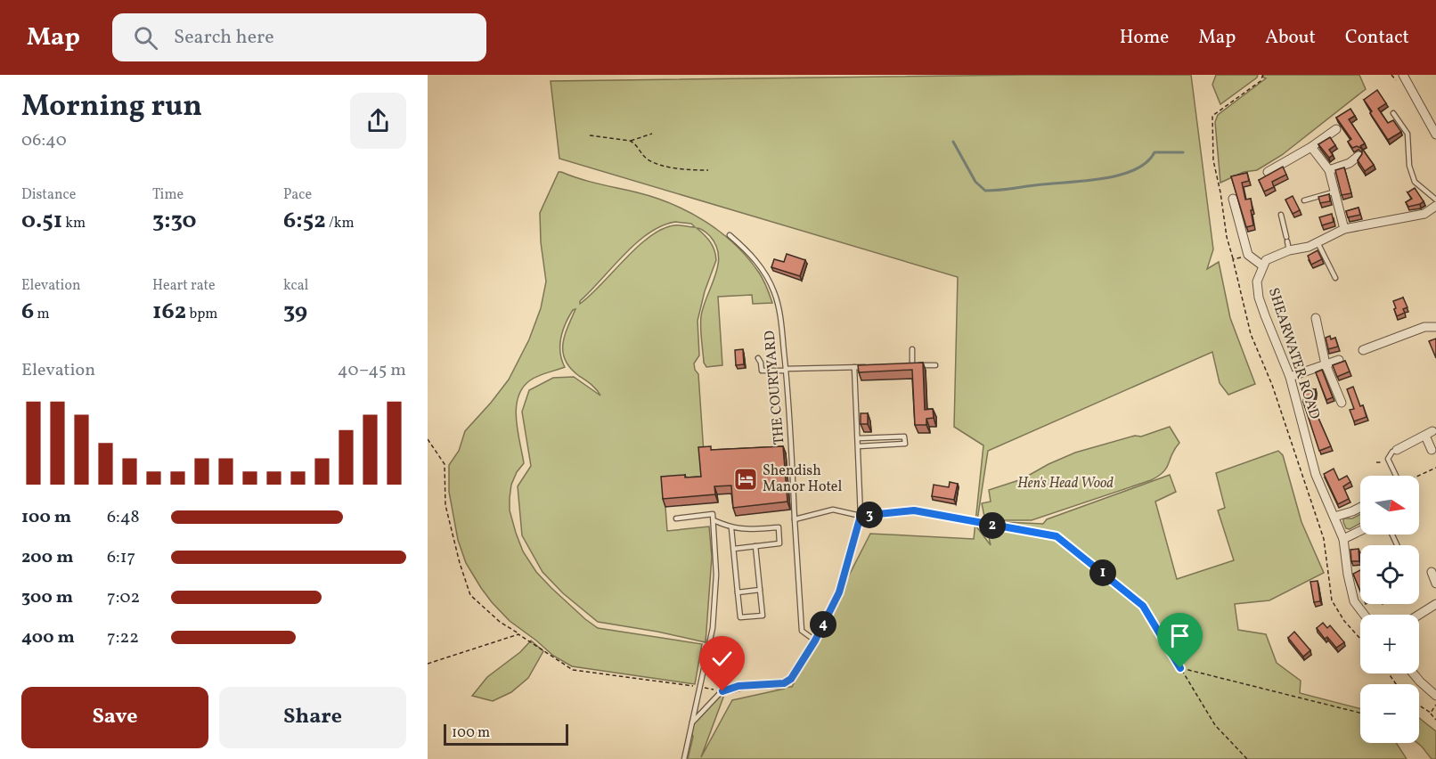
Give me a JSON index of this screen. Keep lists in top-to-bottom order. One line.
{"streets":{"street":["SHEARWATER ROAD"],"lane":["THE COURTYARD"]},"parks":["Hen's Head Wood"],"places":{"hotel":["Shendish Manor Hotel"]},"scale_bar":"100 m","north":"right","page":{"header":"Map","search":"Search here","nav":["Home","Map","About","Contact"],"heading":["Morning run","06:40"],"stats":[["Distance","0.51 km"],["Time","3:30"],["Pace","6:52 /km"],["Elevation","6 m"],["Heart rate","162 bpm"],["kcal","39"]],"chart":["Elevation","40–45 m"],"map_buttons":["+","−"],"list":[{"name":"100 m","note":"6:48"},{"name":"200 m","note":"6:17"},{"name":"300 m","note":"7:02"},{"name":"400 m","note":"7:22"}],"pins":["3","2","1","4"],"buttons":["Save","Share"],"scale":"100 m"}}
